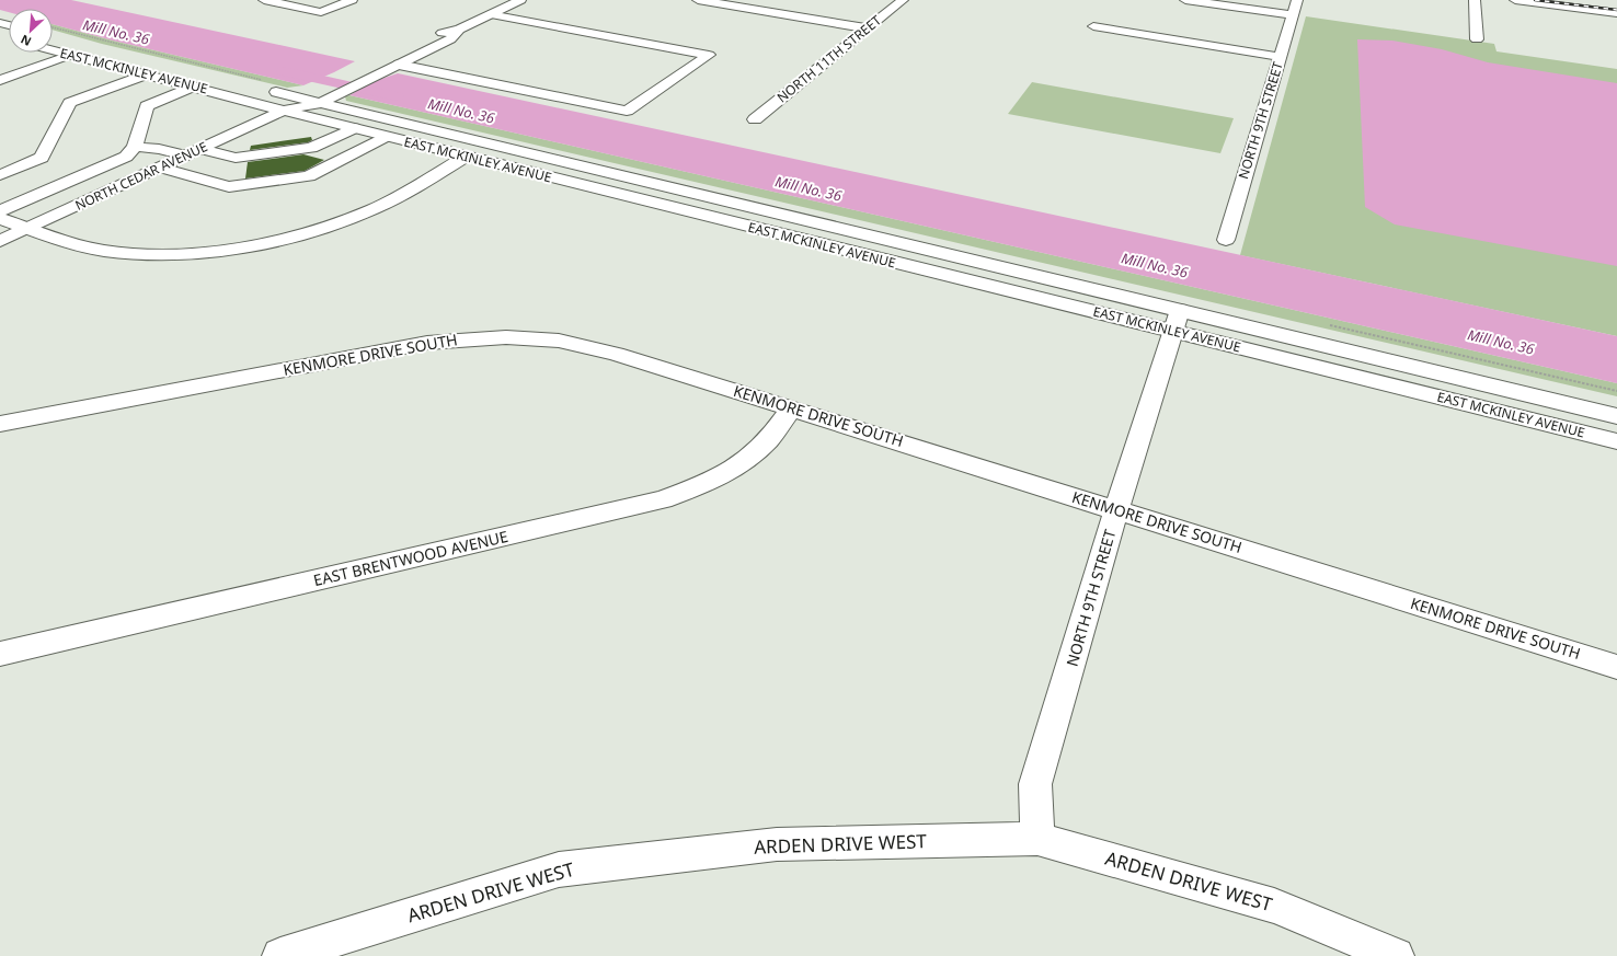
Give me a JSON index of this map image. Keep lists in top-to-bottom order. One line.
{"streets":{"street":["NORTH 11TH STREET","EAST MCKINLEY AVENUE","NORTH 9TH STREET","NORTH CEDAR AVENUE","KENMORE DRIVE SOUTH","EAST BRENTWOOD AVENUE","ARDEN DRIVE WEST"]},"crossings":[["EAST MCKINLEY AVENUE","NORTH 9TH STREET"],["EAST MCKINLEY AVENUE","NORTH CEDAR AVENUE"],["NORTH 9TH STREET","KENMORE DRIVE SOUTH"],["NORTH 9TH STREET","ARDEN DRIVE WEST"],["KENMORE DRIVE SOUTH","EAST BRENTWOOD AVENUE"]],"water":["Mill No. 36"],"north":"bottom left"}
